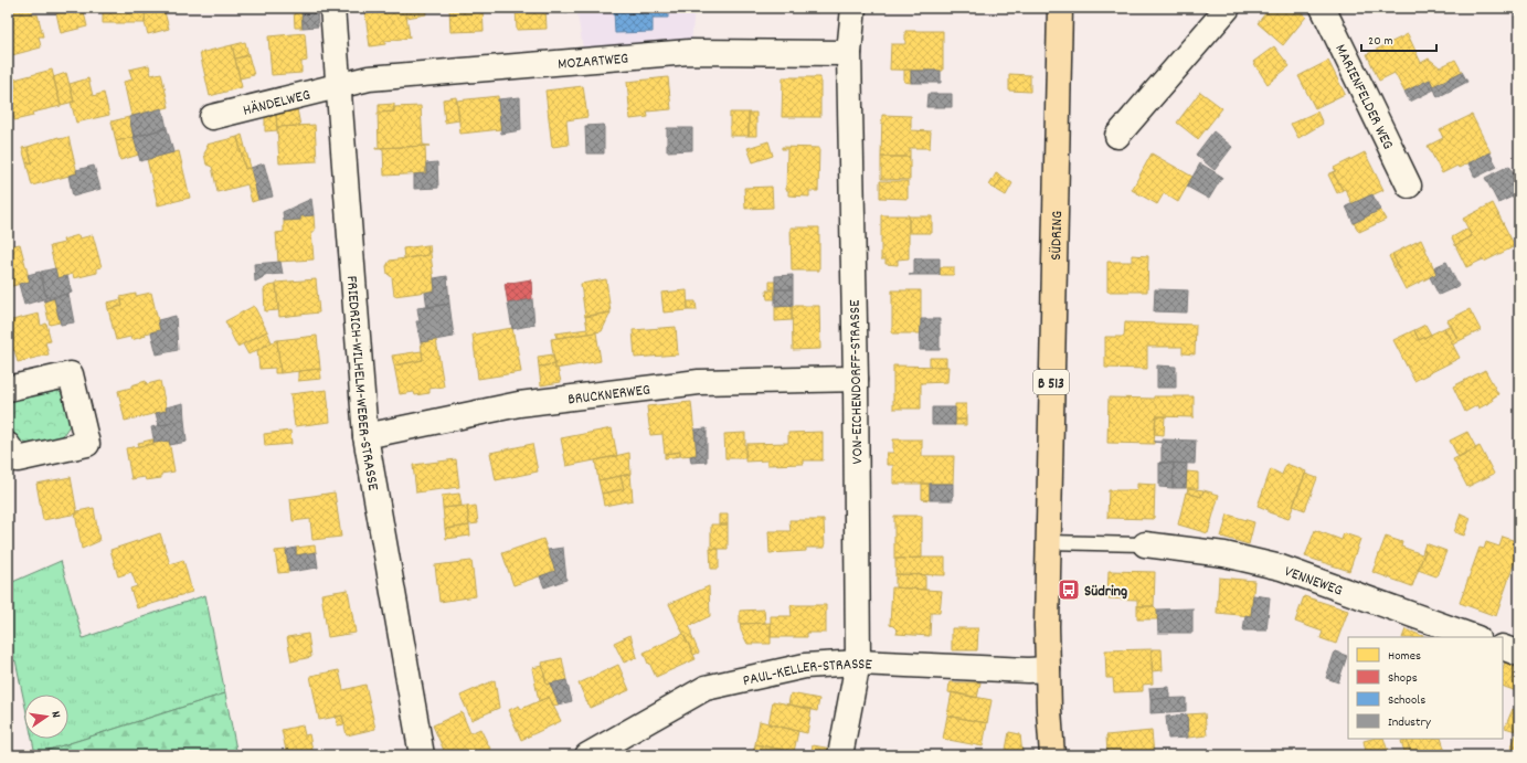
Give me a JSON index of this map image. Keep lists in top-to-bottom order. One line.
{"streets":{"main road":["SÜDRING","B 513"],"street":["MOZARTWEG","MARIENFELDER WEG","HÄNDELWEG","VON-EICHENDORFF-STRASSE","FRIEDRICH-WILHELM-WEBER-STRASSE","BRUCKNERWEG","VENNEWEG","PAUL-KELLER-STRASSE"]},"crossings":[["MOZARTWEG","HÄNDELWEG"],["MOZARTWEG","VON-EICHENDORFF-STRASSE"],["MOZARTWEG","FRIEDRICH-WILHELM-WEBER-STRASSE"],["HÄNDELWEG","FRIEDRICH-WILHELM-WEBER-STRASSE"],["SÜDRING","PAUL-KELLER-STRASSE"],["VON-EICHENDORFF-STRASSE","BRUCKNERWEG"],["VON-EICHENDORFF-STRASSE","PAUL-KELLER-STRASSE"],["FRIEDRICH-WILHELM-WEBER-STRASSE","BRUCKNERWEG"]],"places":{"bus stop":["Südring"]},"legend":["Homes","Shops","Schools","Industry"],"scale_bar":"20 m","north":"right"}
